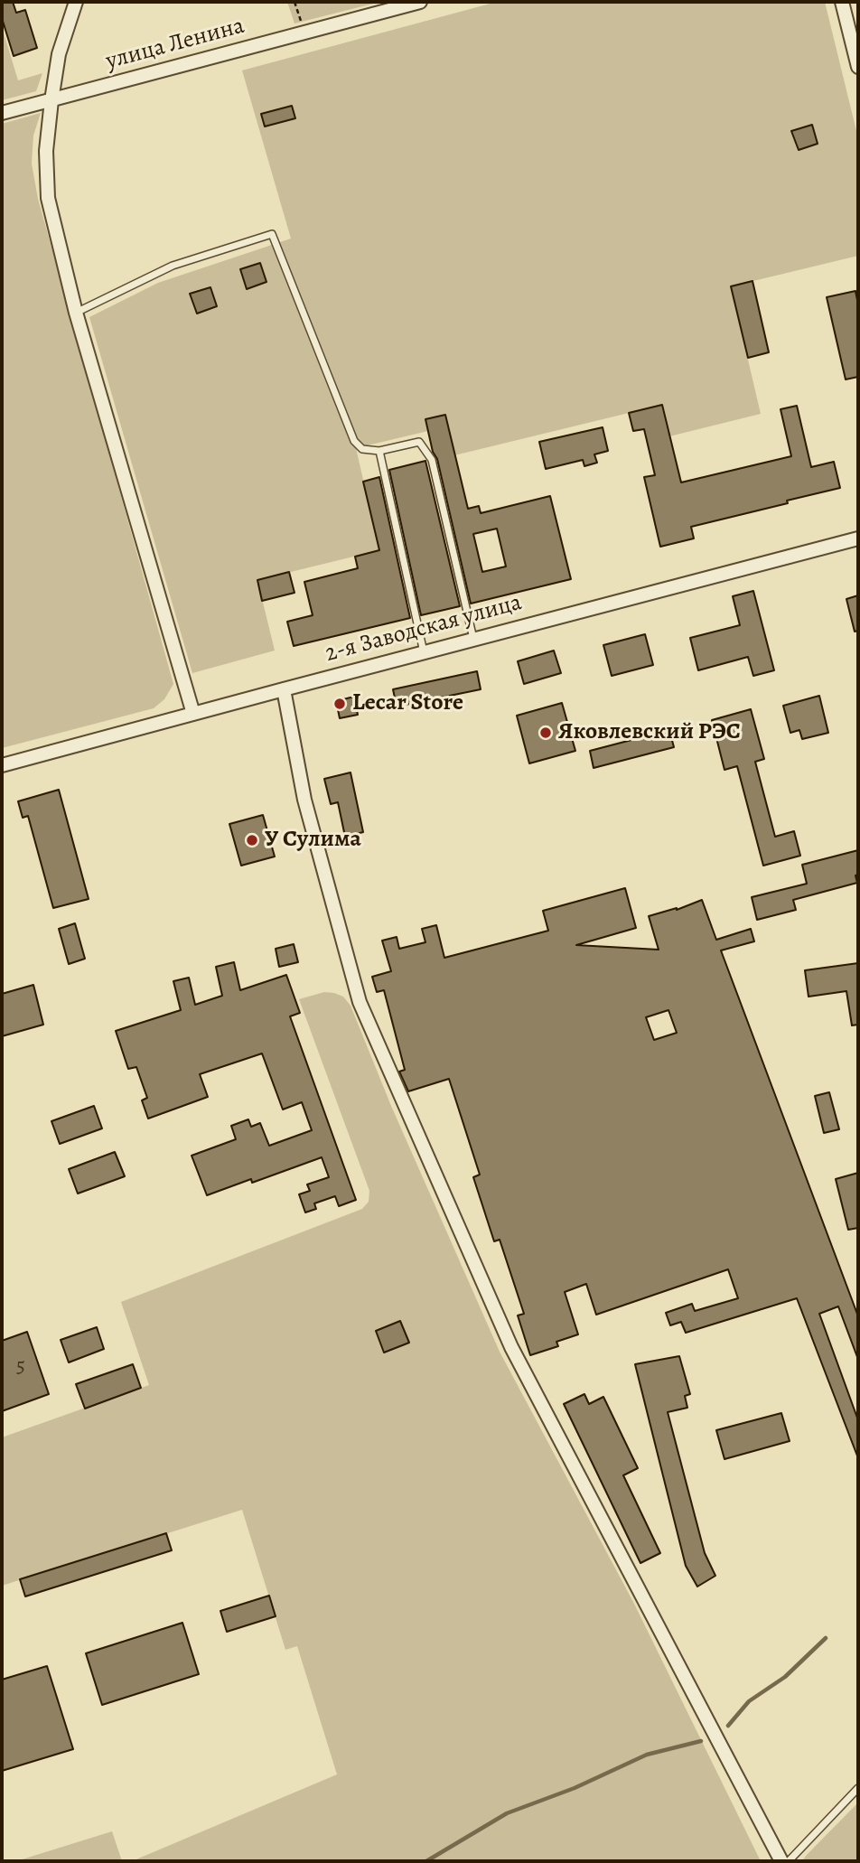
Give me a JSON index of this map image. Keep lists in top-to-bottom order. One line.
{"streets":{"street":["улица Ленина","2-я Заводская улица"]},"places":["Lecar Store","Яковлевский РЭС","У Сулима"],"house_numbers":["5"]}
